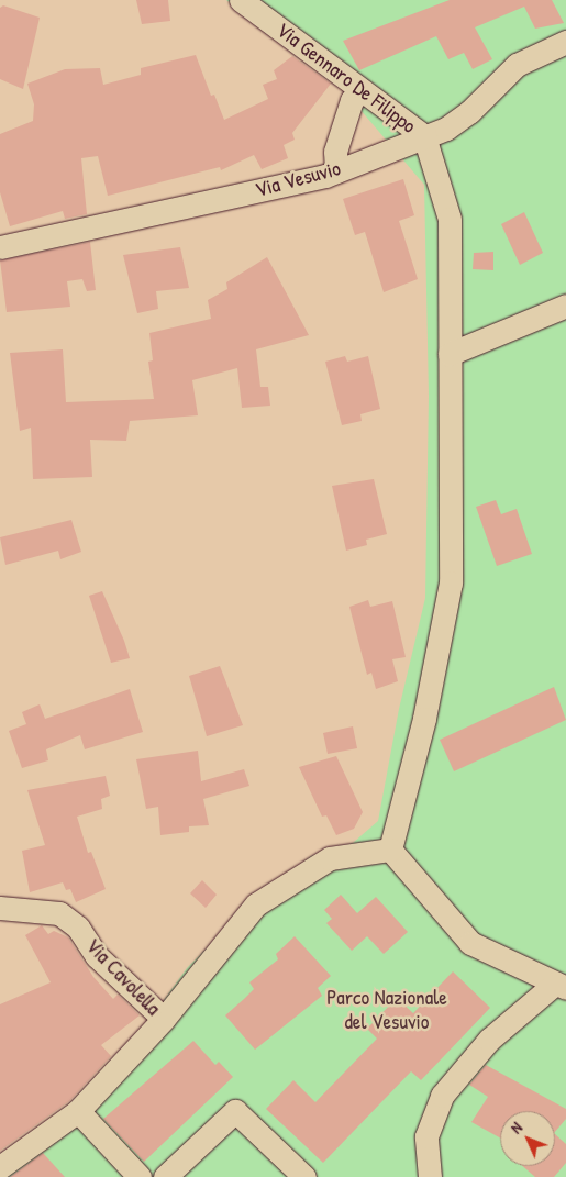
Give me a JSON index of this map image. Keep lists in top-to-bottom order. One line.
{"streets":{"street":["Via Gennaro De Filippo","Via Vesuvio","Via Cavolella"]},"crossings":[["Via Gennaro De Filippo","Via Vesuvio"]],"parks":["Parco Nazionale del Vesuvio"],"north":"top left"}
